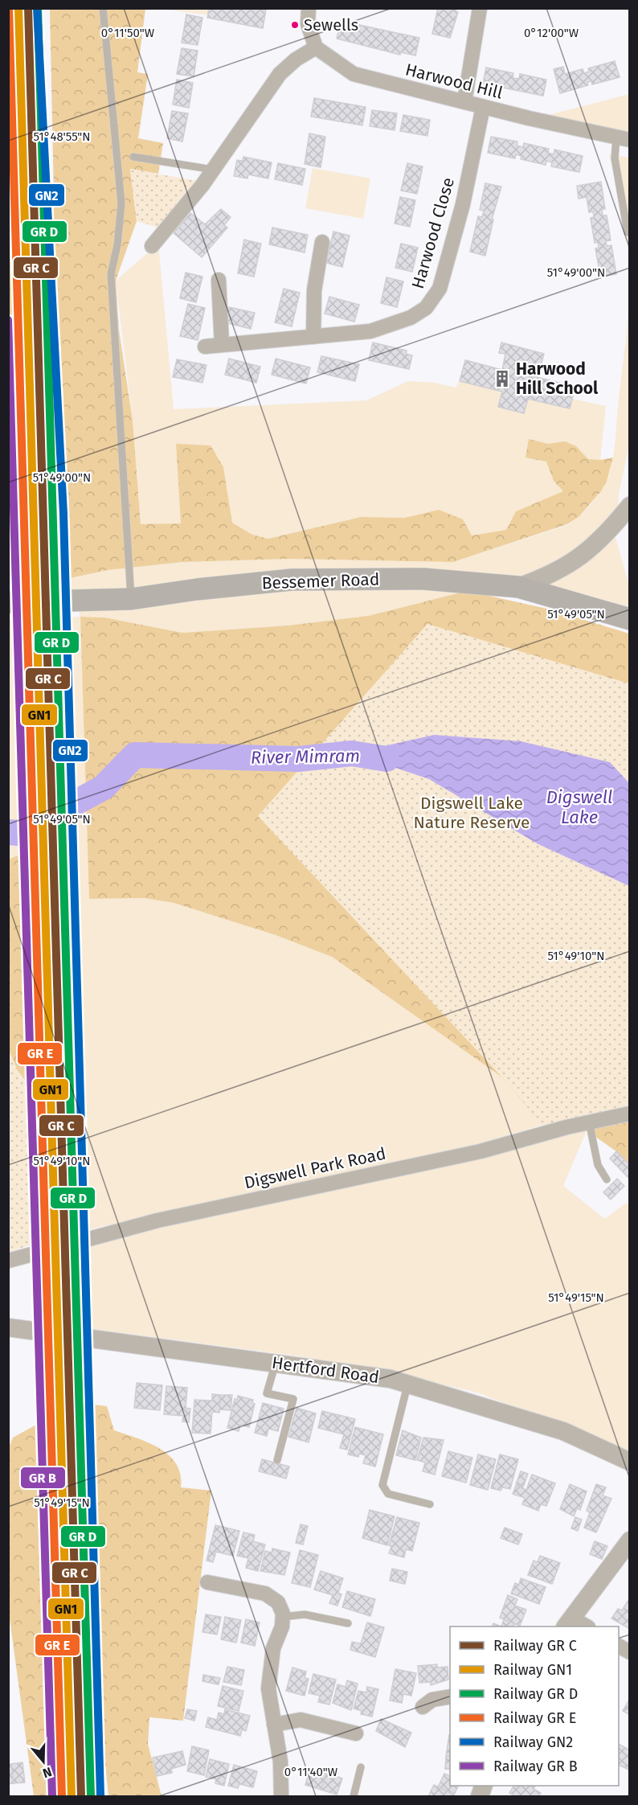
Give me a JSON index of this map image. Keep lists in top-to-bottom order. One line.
{"streets":{"main road":["Bessemer Road"],"street":["Harwood Hill","Harwood Close","Digswell Park Road","Hertford Road"]},"crossings":[["Harwood Hill","Harwood Close"]],"water":["River Mimram","Digswell Lake"],"parks":["Digswell Lake Nature Reserve"],"places":{"other":["Sewells"],"building":["Harwood Hill School"]},"lines":["rail line GN1","rail line GN2"],"legend":["Railway GR C","Railway GN1","Railway GR D","Railway GR E","Railway GN2","Railway GR B"],"north":"bottom","coordinates":["0°11'50\"W","0°12'00\"W","51°48'55\"N","51°49'00\"N","51°49'05\"N","51°49'10\"N","51°49'15\"N","0°11'40\"W"]}
